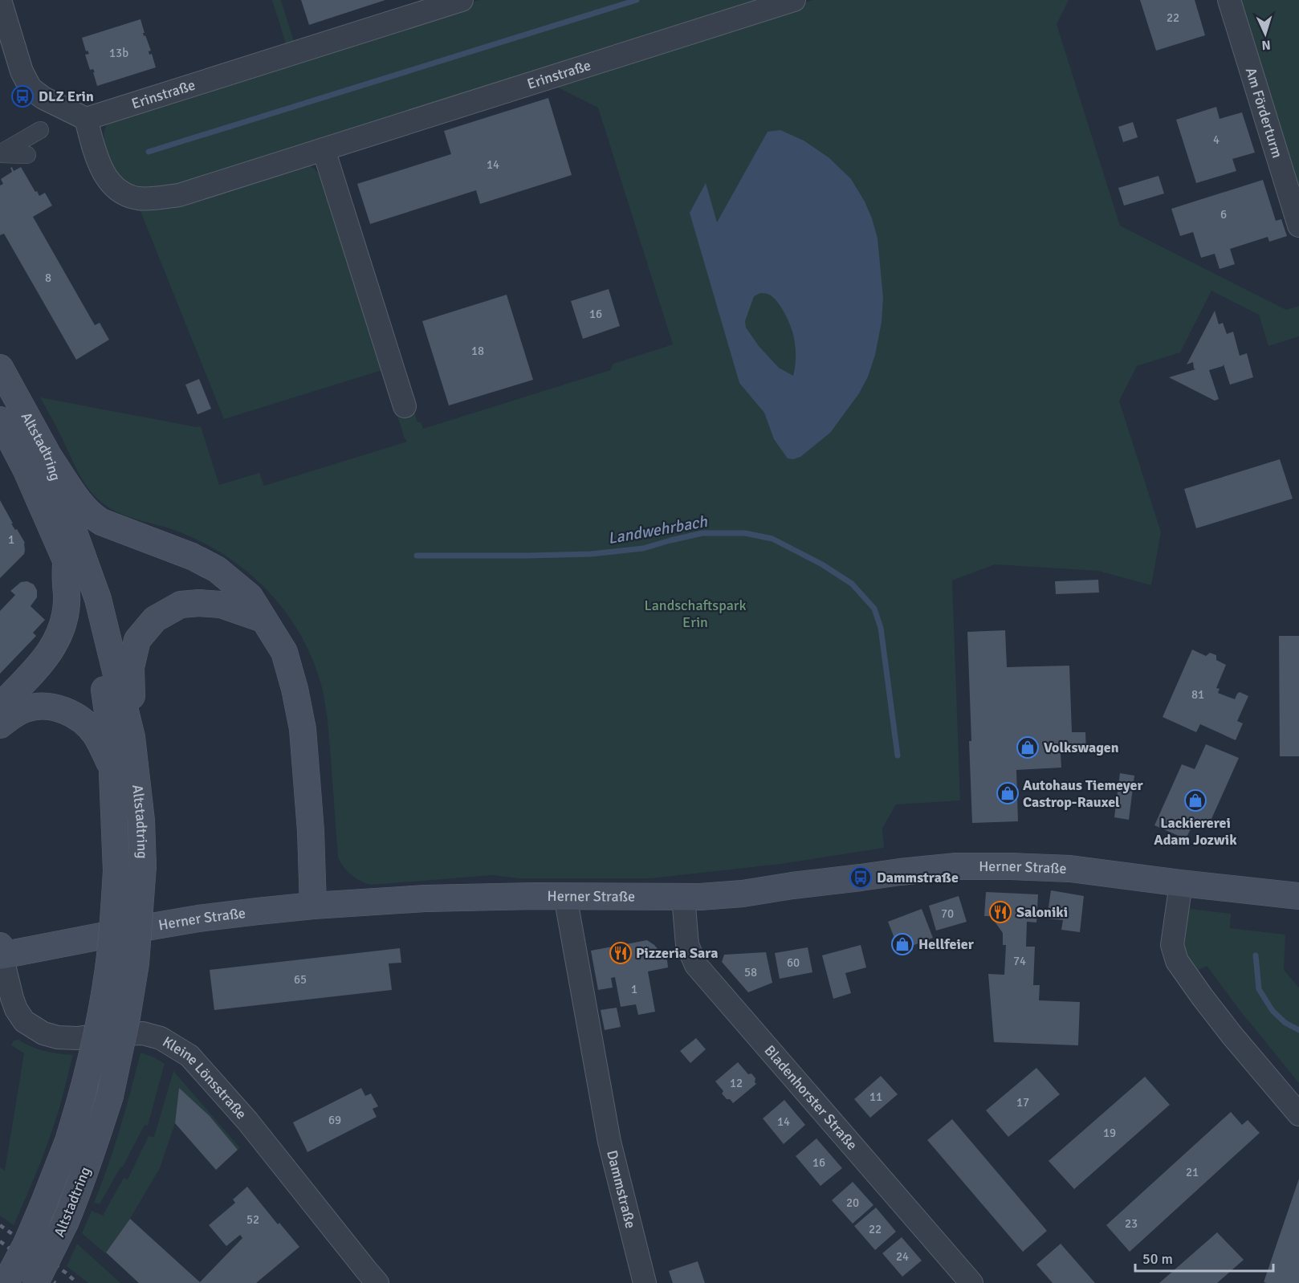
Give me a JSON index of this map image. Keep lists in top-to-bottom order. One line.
{"streets":{"main road":["Altstadtring","Herner Straße"],"street":["Erinstraße","Am Förderturm","Kleine Lönsstraße","Bladenhorster Straße","Dammstraße"]},"crossings":[["Herner Straße","Kleine Lönsstraße"],["Herner Straße","Bladenhorster Straße"],["Herner Straße","Dammstraße"]],"water":["Landwehrbach"],"parks":["Landschaftspark Erin"],"places":{"bus stop":["DLZ Erin","Dammstraße"],"shop":["Volkswagen","Autohaus Tiemeyer Castrop-Rauxel","Lackiererei Adam Jozwik","Hellfeier"],"restaurant":["Saloniki","Pizzeria Sara"]},"house_numbers":["22","13b","4","14","6","8","16","18","1","81","70","74","60","58","65","1","12","11","17","69","14","19","16","21","20","52","23","22","24"],"scale_bar":"50 m","north":"bottom"}
